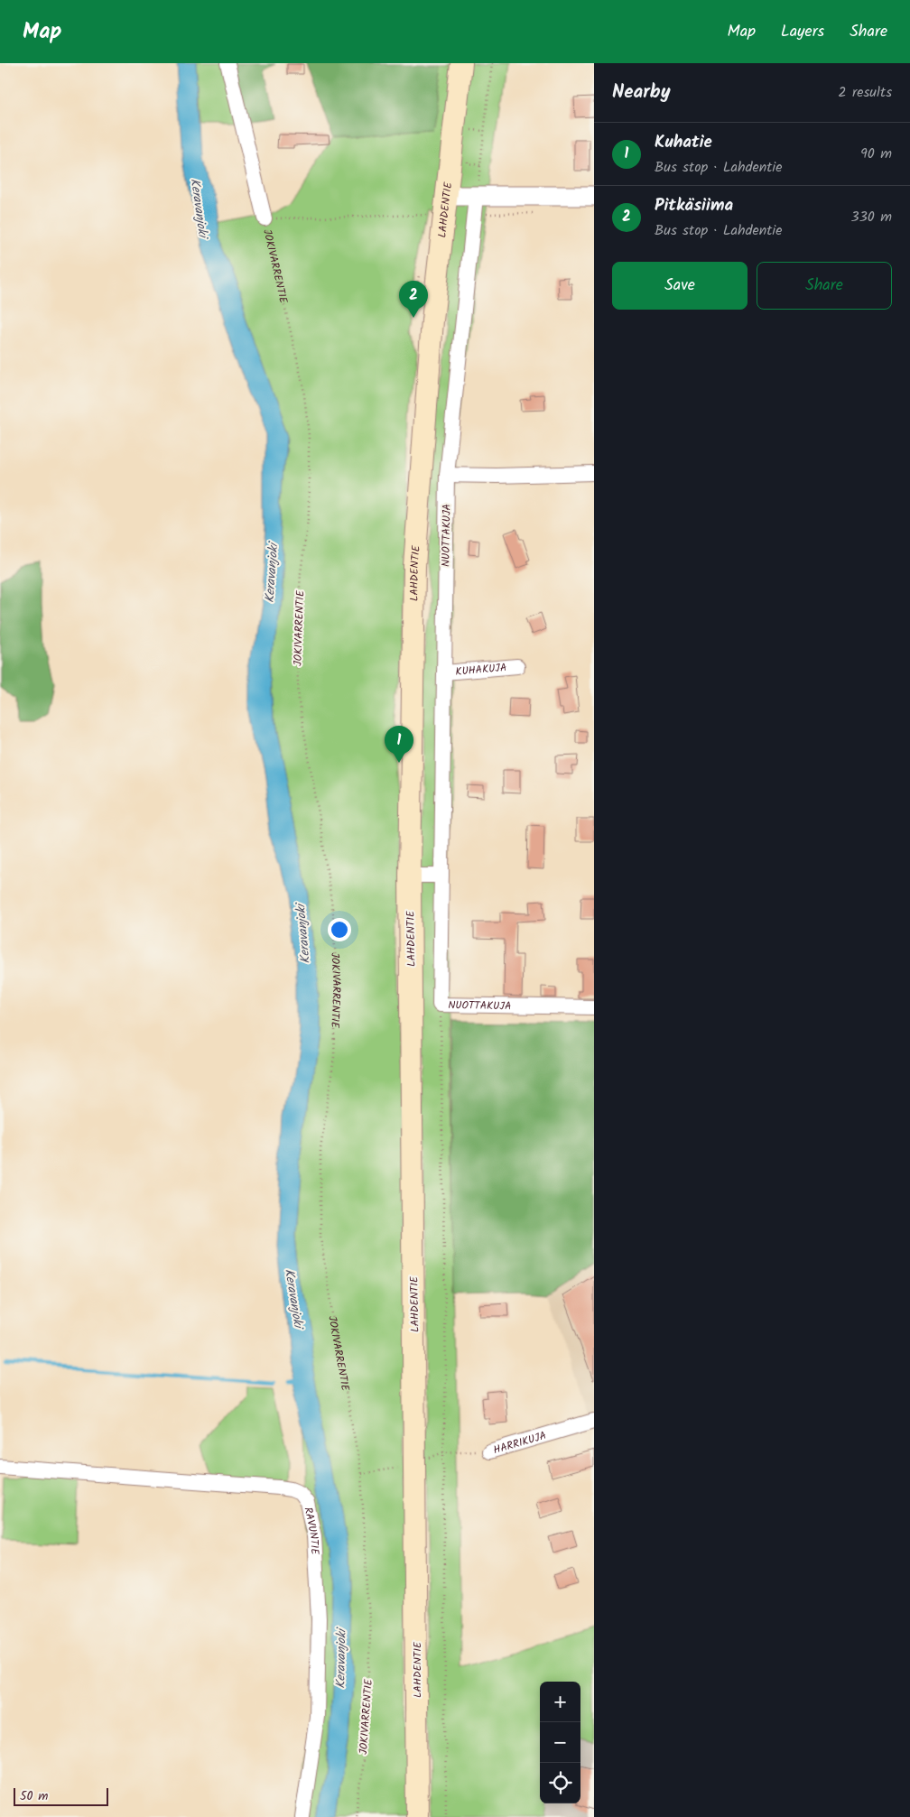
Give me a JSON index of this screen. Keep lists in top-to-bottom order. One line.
{"streets":{"main road":["LAHDENTIE"],"street":["JOKIVARRENTIE","NUOTTAKUJA","KUHAKUJA","HARRIKUJA","RAVUNTIE"]},"crossings":[["NUOTTAKUJA","KUHAKUJA"]],"water":["Keravanjoki"],"scale_bar":"50 m","page":{"header":"Map","nav":["Map","Layers","Share"],"heading":["Nearby","2 results"],"list":[{"mark":"1","name":"Kuhatie","note":"Bus stop · Lahdentie","value":"90 m"},{"mark":"2","name":"Pitkäsiima","note":"Bus stop · Lahdentie","value":"330 m"}],"buttons":["Save","Share"],"pins":["2","1"],"map_buttons":["+","−"],"scale":"50 m"}}
